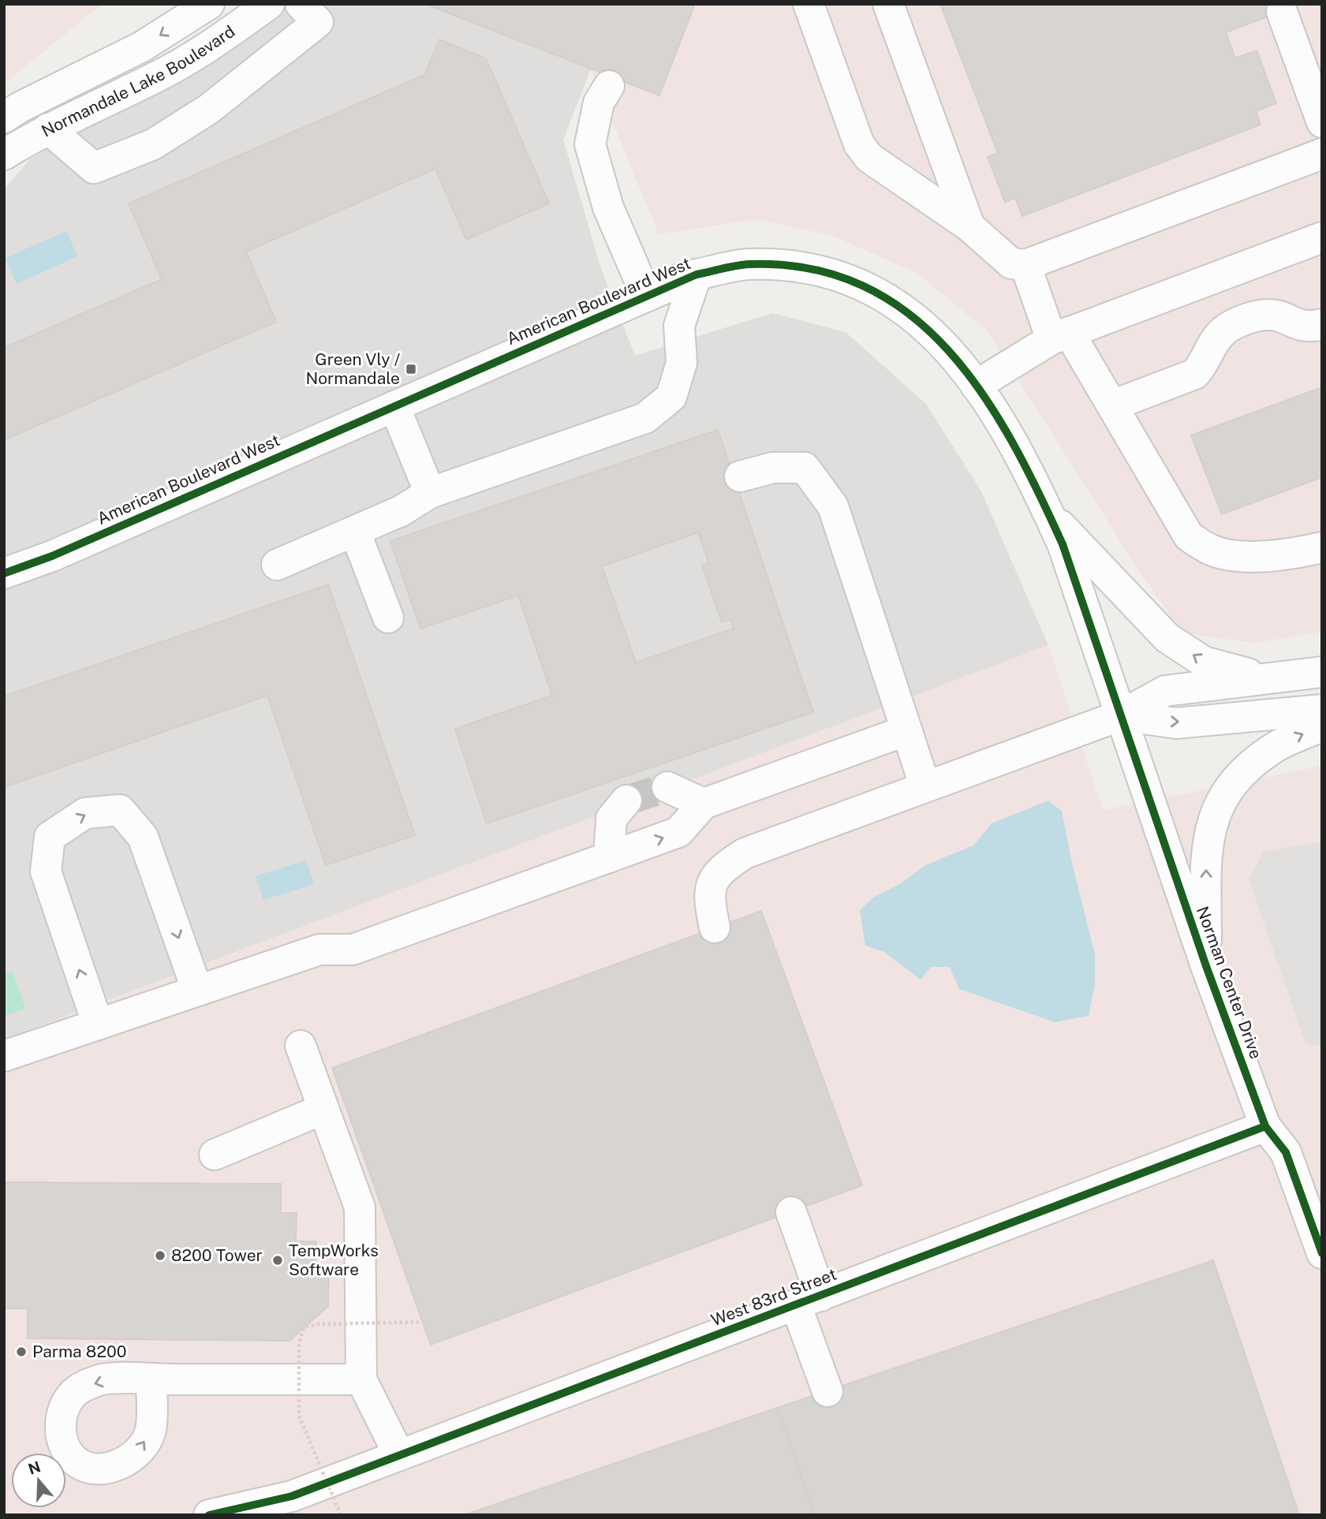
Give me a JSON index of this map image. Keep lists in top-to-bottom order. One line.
{"streets":{"street":["Normandale Lake Boulevard","American Boulevard West","Norman Center Drive","West 83rd Street"]},"crossings":[["American Boulevard West","Norman Center Drive"],["Norman Center Drive","West 83rd Street"]],"places":{"transit":["Green Vly / Normandale"],"other":["8200 Tower","TempWorks Software","Parma 8200"]},"north":"top"}
